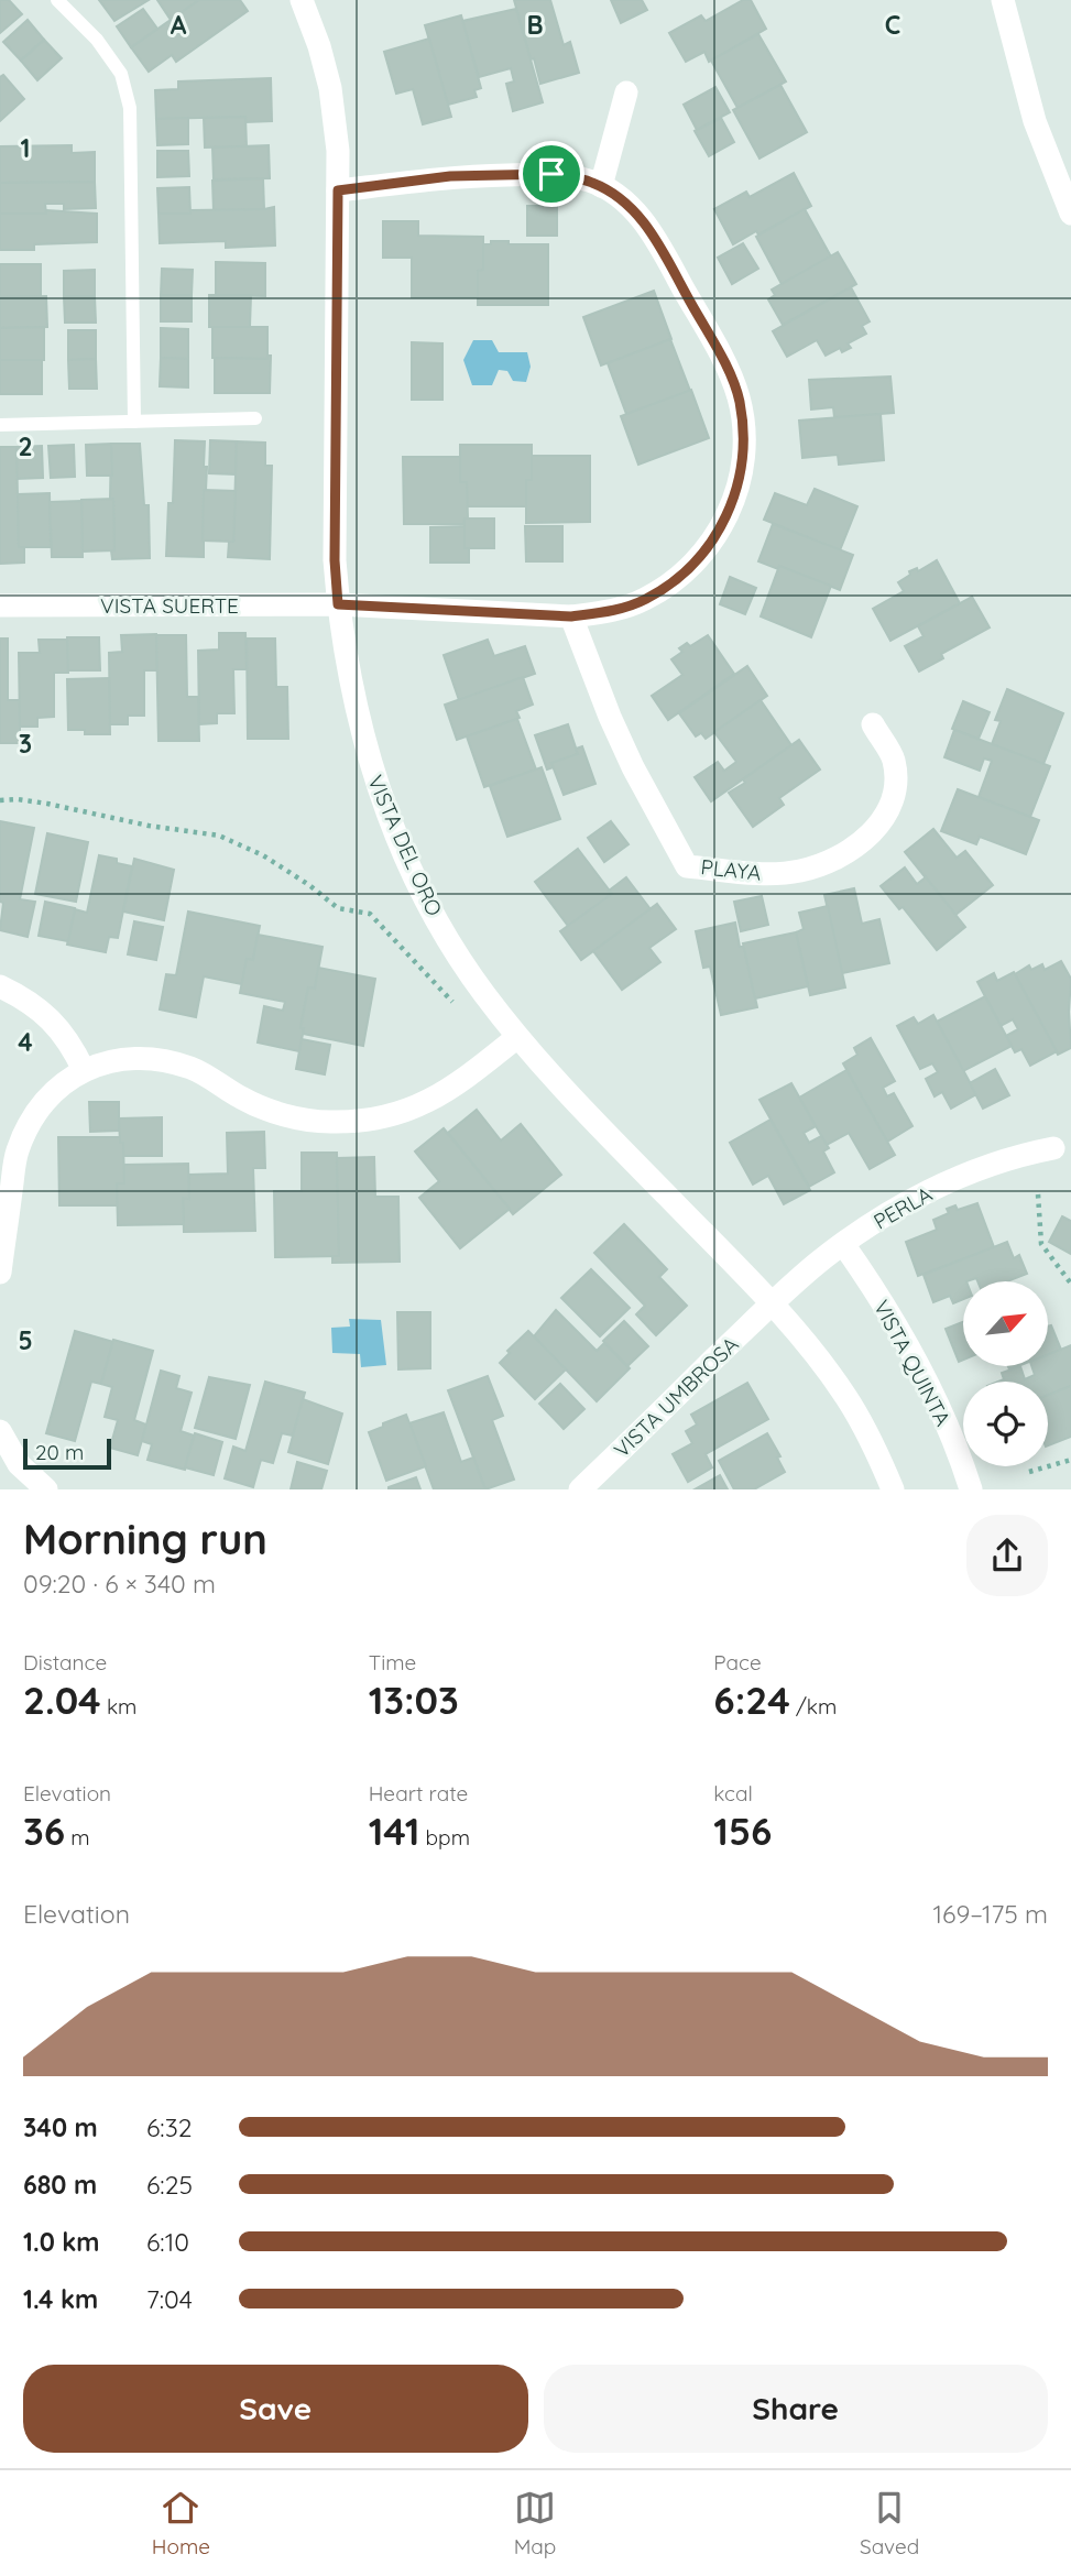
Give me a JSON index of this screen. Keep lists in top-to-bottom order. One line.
{"streets":{"street":["VISTA SUERTE","VISTA DEL ORO","PLAYA","PERLA","VISTA QUINTA","VISTA UMBROSA"]},"crossings":[["VISTA SUERTE","VISTA DEL ORO"],["VISTA SUERTE","PLAYA"],["VISTA DEL ORO","PERLA"],["VISTA DEL ORO","VISTA UMBROSA"],["PERLA","VISTA QUINTA"],["PERLA","VISTA UMBROSA"]],"scale_bar":"20 m","north":"top right","page":{"scale":"20 m","heading":["Morning run","09:20 · 6 × 340 m"],"stats":[["Distance","2.04 km"],["Time","13:03"],["Pace","6:24 /km"],["Elevation","36 m"],["Heart rate","141 bpm"],["kcal","156"]],"chart":["Elevation","169–175 m"],"list":[{"name":"340 m","note":"6:32"},{"name":"680 m","note":"6:25"},{"name":"1.0 km","note":"6:10"},{"name":"1.4 km","note":"7:04"}],"buttons":["Save","Share"],"tabs":["Home","Map","Saved"]},"grid":{"columns":["A","B","C"],"rows":["1","2","3","4","5"]}}
